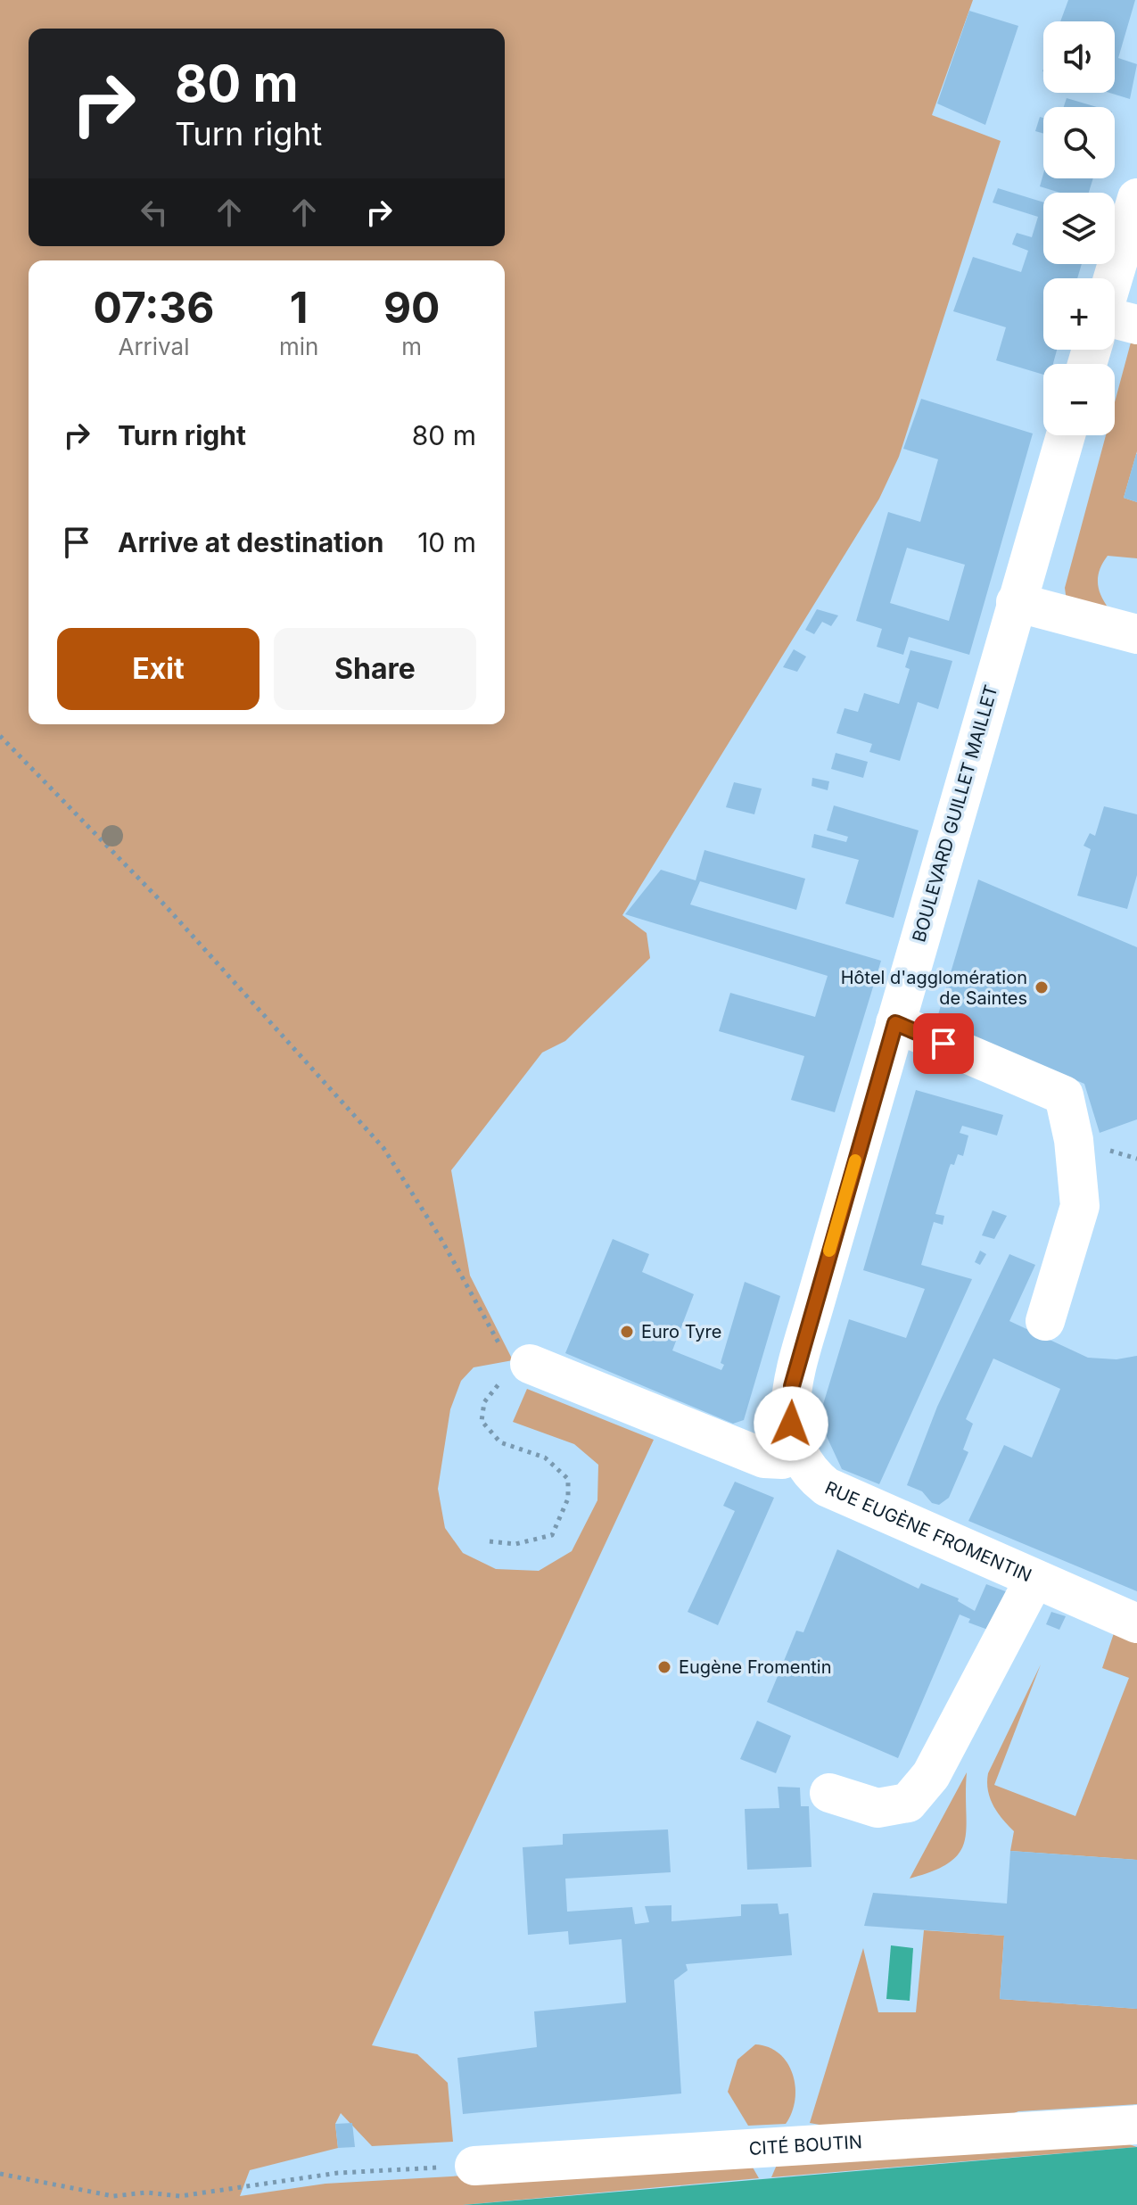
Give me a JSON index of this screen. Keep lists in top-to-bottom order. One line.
{"streets":{"street":["BOULEVARD GUILLET MAILLET","RUE EUGÈNE FROMENTIN","CITÉ BOUTIN"]},"crossings":[["BOULEVARD GUILLET MAILLET","RUE EUGÈNE FROMENTIN"]],"places":["Hôtel d'agglomération de Saintes","Euro Tyre","Eugène Fromentin"],"page":{"map_buttons":["+","−"],"turn":["80 m","Turn right"],"eta":["07:36","Arrival","1","min","90","m"],"list":[{"name":"Turn right","value":"80 m"},{"name":"Arrive at destination","value":"10 m"}],"buttons":["Exit","Share"]}}
